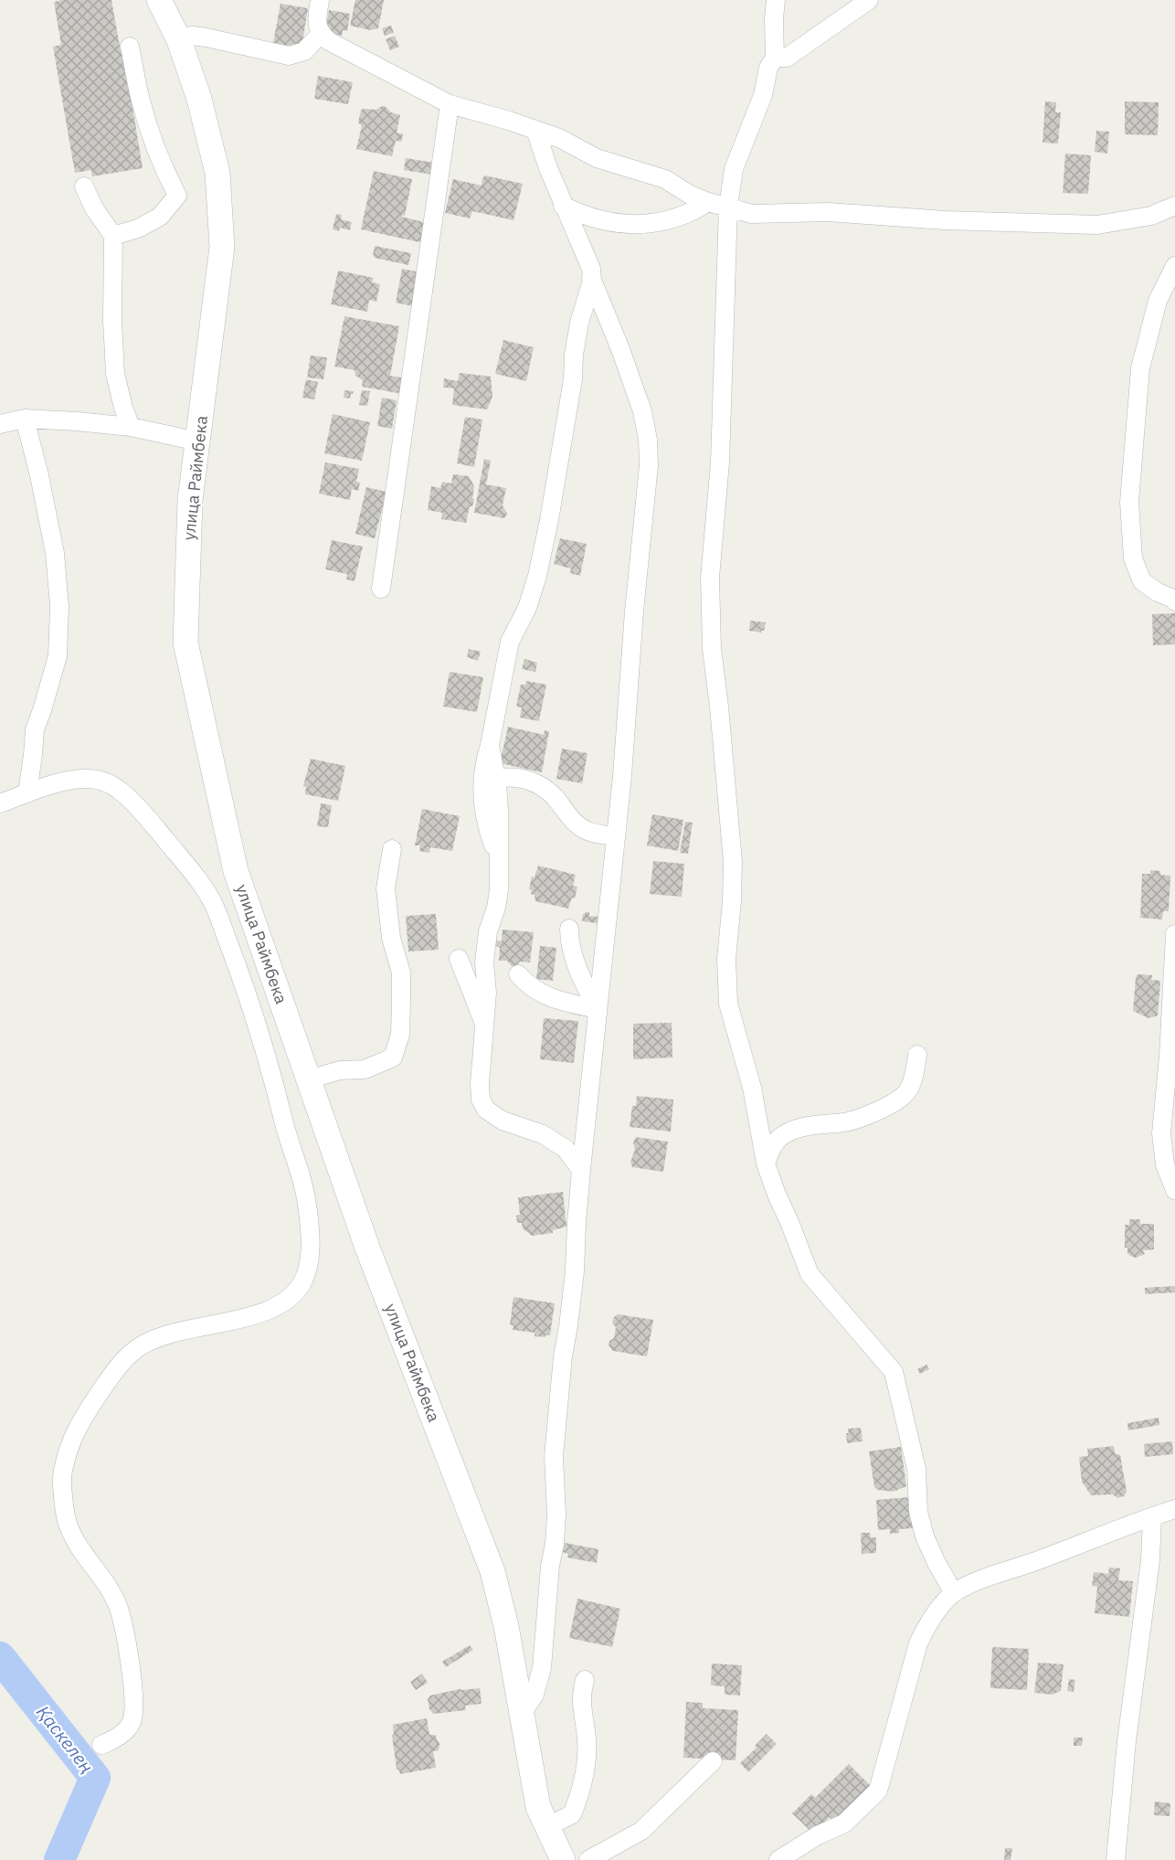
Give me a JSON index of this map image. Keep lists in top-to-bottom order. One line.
{"streets":{"street":["улица Раймбека"]},"water":["Қаскелең"]}
